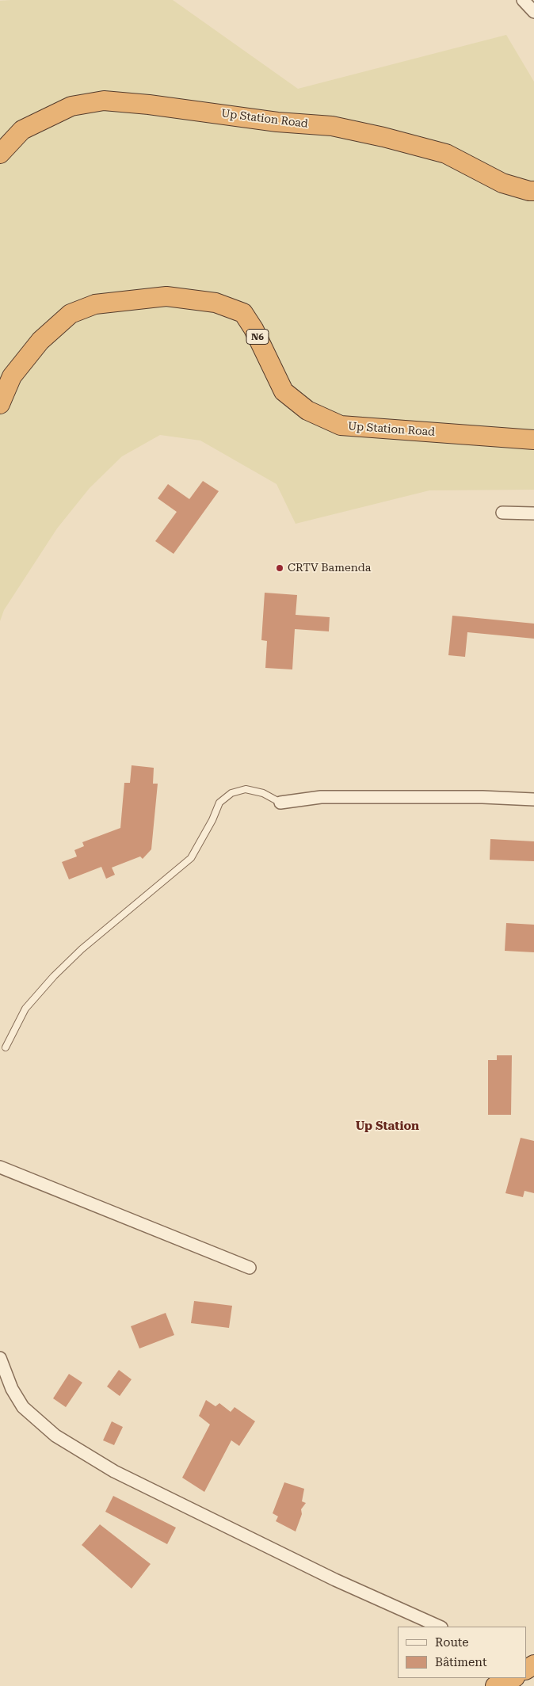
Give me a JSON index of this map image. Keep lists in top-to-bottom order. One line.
{"streets":{"highway":["Up Station Road","N6"]},"districts":["Up Station"],"places":["CRTV Bamenda"],"legend":["Route","Bâtiment"]}
